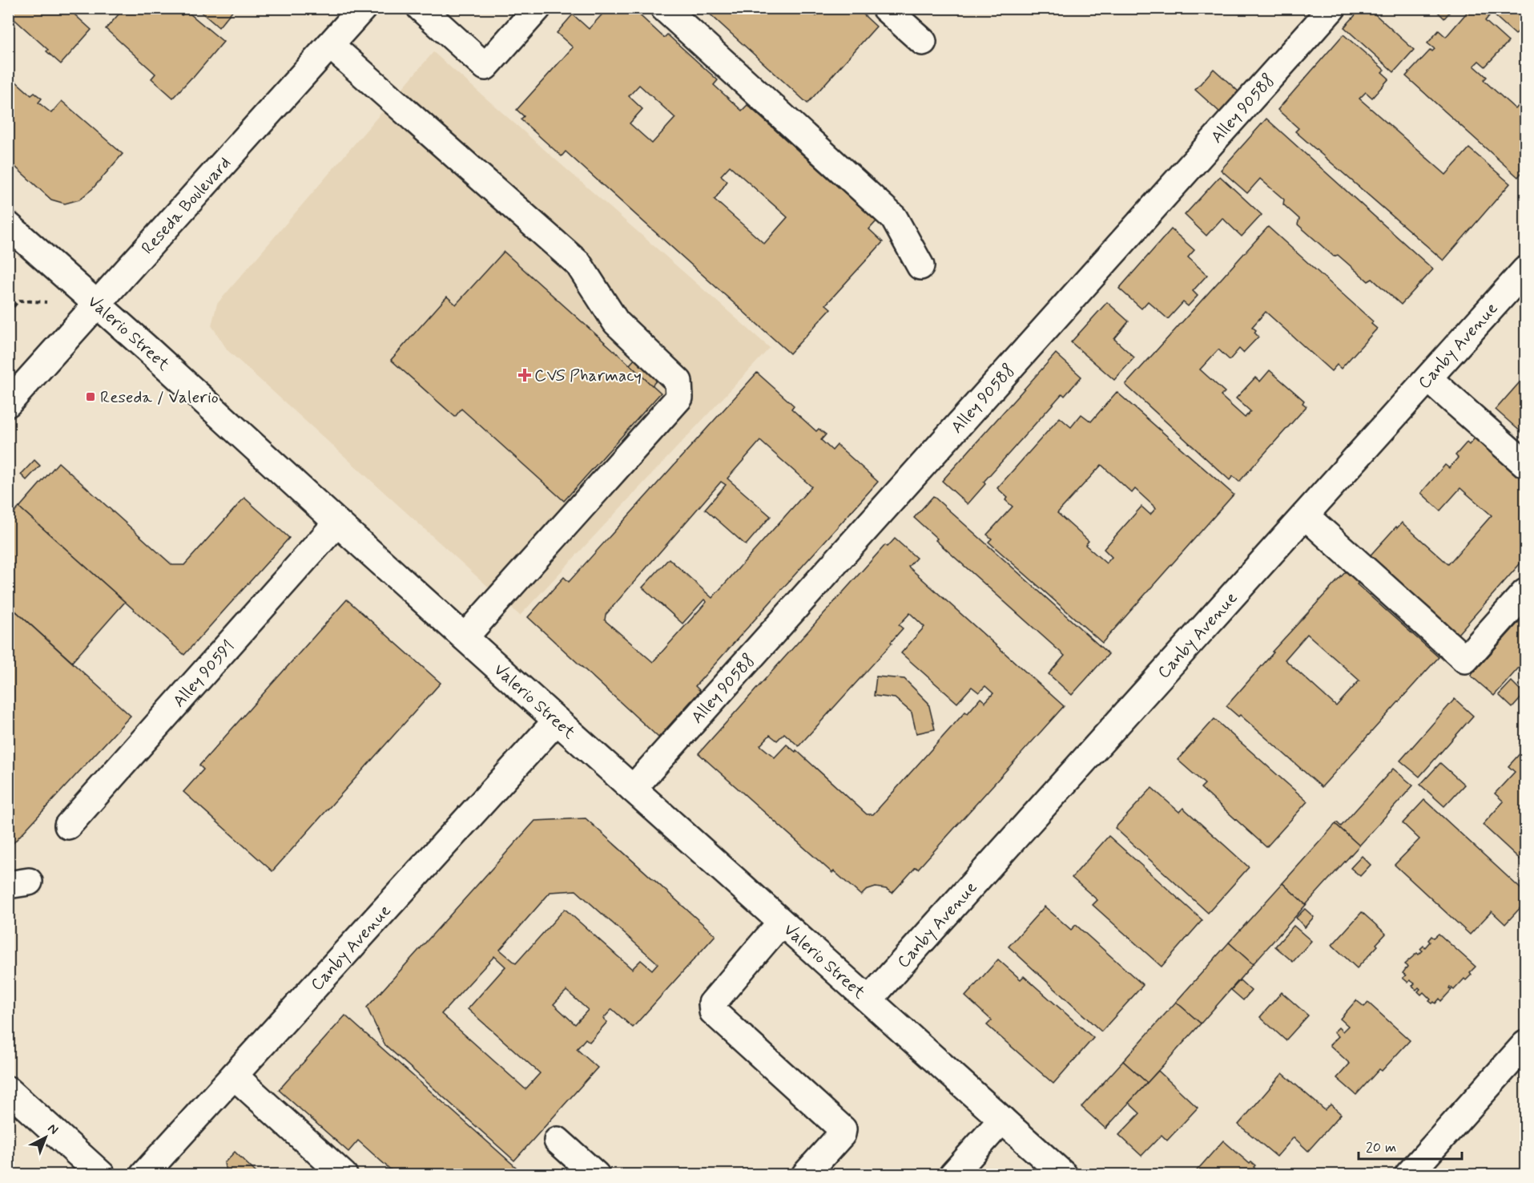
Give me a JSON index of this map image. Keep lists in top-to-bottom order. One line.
{"streets":{"street":["Alley 90588","Reseda Boulevard","Valerio Street","Canby Avenue","Alley 90591"]},"crossings":[["Alley 90588","Valerio Street"],["Reseda Boulevard","Valerio Street"],["Valerio Street","Canby Avenue"],["Valerio Street","Alley 90591"]],"places":{"health":["CVS Pharmacy"],"transit":["Reseda / Valerio"]},"scale_bar":"20 m","north":"top right"}
